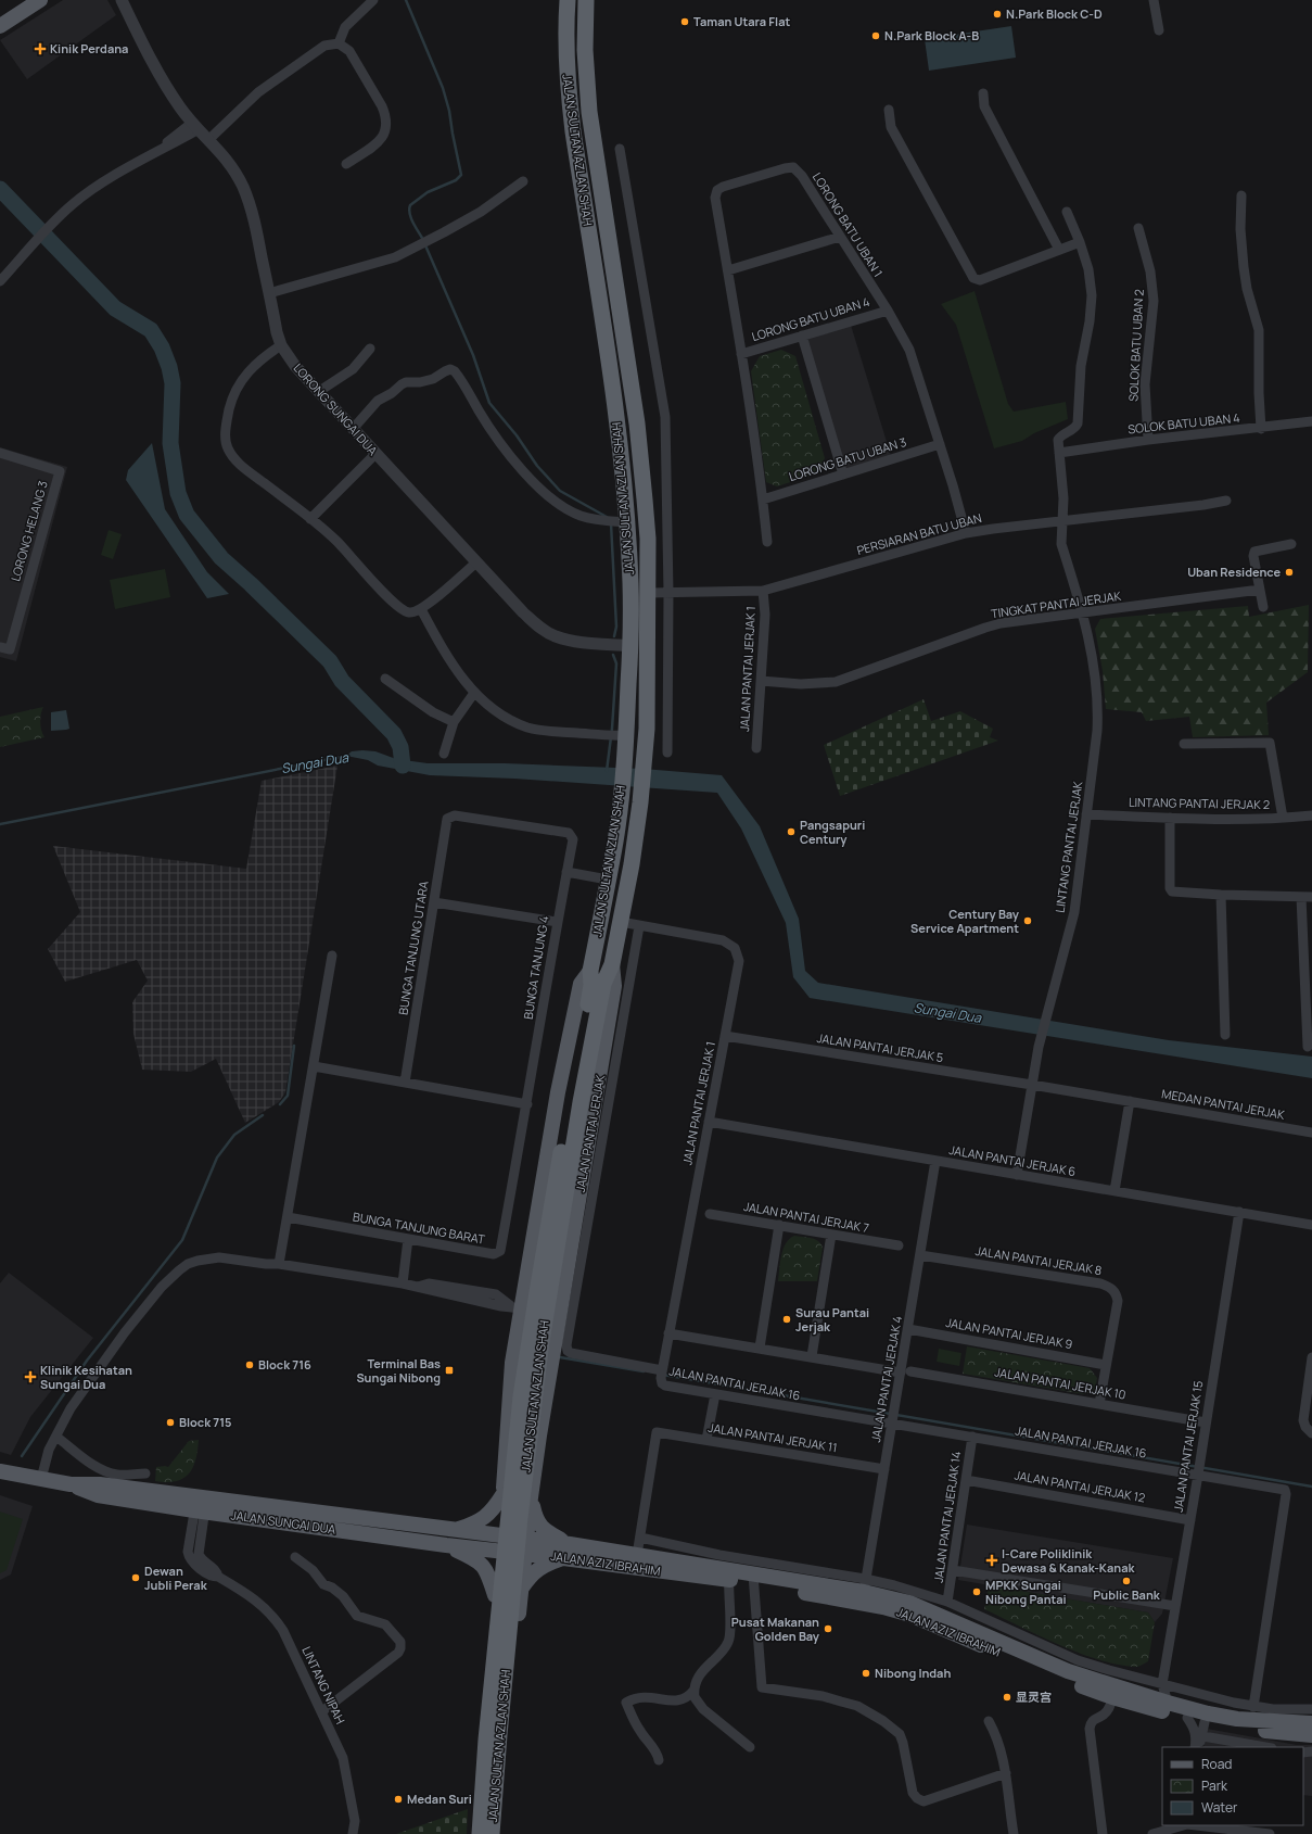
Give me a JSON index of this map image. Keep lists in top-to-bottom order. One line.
{"streets":{"highway":["JALAN SULTAN AZLAN SHAH"],"main road":["JALAN SUNGAI DUA","JALAN AZIZ IBRAHIM"],"street":["LORONG BATU UBAN 1","LORONG BATU UBAN 4","SOLOK BATU UBAN 2","LORONG SUNGAI DUA","SOLOK BATU UBAN 4","LORONG BATU UBAN 3","LORONG HELANG 3","PERSIARAN BATU UBAN","TINGKAT PANTAI JERJAK","JALAN PANTAI JERJAK 1","LINTANG PANTAI JERJAK 2","LINTANG PANTAI JERJAK","BUNGA TANJUNG UTARA","BUNGA TANJUNG 4","JALAN PANTAI JERJAK 5","MEDAN PANTAI JERJAK","JALAN PANTAI JERJAK","JALAN PANTAI JERJAK 6","JALAN PANTAI JERJAK 7","BUNGA TANJUNG BARAT","JALAN PANTAI JERJAK 8","JALAN PANTAI JERJAK 9","JALAN PANTAI JERJAK 4","JALAN PANTAI JERJAK 16","JALAN PANTAI JERJAK 10","JALAN PANTAI JERJAK 11","JALAN PANTAI JERJAK 15","JALAN PANTAI JERJAK 12","JALAN PANTAI JERJAK 14","LINTANG NIPAH"]},"crossings":[["JALAN SULTAN AZLAN SHAH","LORONG SUNGAI DUA"],["JALAN SULTAN AZLAN SHAH","PERSIARAN BATU UBAN"],["JALAN SULTAN AZLAN SHAH","JALAN PANTAI JERJAK 1"],["JALAN SULTAN AZLAN SHAH","JALAN SUNGAI DUA"],["JALAN SULTAN AZLAN SHAH","JALAN AZIZ IBRAHIM"],["LORONG BATU UBAN 1","LORONG BATU UBAN 4"],["LORONG BATU UBAN 1","LORONG BATU UBAN 3"],["LORONG BATU UBAN 1","PERSIARAN BATU UBAN"],["SOLOK BATU UBAN 2","SOLOK BATU UBAN 4"],["SOLOK BATU UBAN 4","LINTANG PANTAI JERJAK"],["PERSIARAN BATU UBAN","JALAN PANTAI JERJAK 1"],["PERSIARAN BATU UBAN","LINTANG PANTAI JERJAK"],["TINGKAT PANTAI JERJAK","JALAN PANTAI JERJAK 1"],["TINGKAT PANTAI JERJAK","LINTANG PANTAI JERJAK"],["JALAN PANTAI JERJAK 1","JALAN PANTAI JERJAK 5"],["JALAN PANTAI JERJAK 1","JALAN PANTAI JERJAK"],["JALAN PANTAI JERJAK 1","JALAN PANTAI JERJAK 6"],["JALAN PANTAI JERJAK 1","JALAN PANTAI JERJAK 16"],["JALAN PANTAI JERJAK 1","JALAN PANTAI JERJAK 10"],["LINTANG PANTAI JERJAK 2","LINTANG PANTAI JERJAK"],["LINTANG PANTAI JERJAK","JALAN PANTAI JERJAK 5"],["LINTANG PANTAI JERJAK","MEDAN PANTAI JERJAK"],["LINTANG PANTAI JERJAK","JALAN PANTAI JERJAK 6"],["BUNGA TANJUNG UTARA","BUNGA TANJUNG 4"],["BUNGA TANJUNG 4","BUNGA TANJUNG BARAT"],["JALAN PANTAI JERJAK 5","MEDAN PANTAI JERJAK"],["JALAN PANTAI JERJAK","JALAN PANTAI JERJAK 16"],["JALAN PANTAI JERJAK 6","JALAN PANTAI JERJAK 4"],["JALAN PANTAI JERJAK 6","JALAN PANTAI JERJAK 15"],["JALAN PANTAI JERJAK 8","JALAN PANTAI JERJAK 9"],["JALAN PANTAI JERJAK 8","JALAN PANTAI JERJAK 4"],["JALAN PANTAI JERJAK 8","JALAN PANTAI JERJAK 10"],["JALAN PANTAI JERJAK 9","JALAN PANTAI JERJAK 4"],["JALAN PANTAI JERJAK 4","JALAN PANTAI JERJAK 16"],["JALAN PANTAI JERJAK 4","JALAN PANTAI JERJAK 10"],["JALAN PANTAI JERJAK 4","JALAN PANTAI JERJAK 11"],["JALAN PANTAI JERJAK 4","JALAN AZIZ IBRAHIM"],["JALAN PANTAI JERJAK 16","JALAN PANTAI JERJAK 15"],["JALAN PANTAI JERJAK 16","JALAN PANTAI JERJAK 14"],["JALAN PANTAI JERJAK 10","JALAN PANTAI JERJAK 15"],["JALAN PANTAI JERJAK 15","JALAN PANTAI JERJAK 12"],["JALAN PANTAI JERJAK 15","JALAN AZIZ IBRAHIM"],["JALAN PANTAI JERJAK 12","JALAN PANTAI JERJAK 14"],["JALAN SUNGAI DUA","JALAN AZIZ IBRAHIM"],["JALAN SUNGAI DUA","LINTANG NIPAH"]],"water":["Sungai Dua"],"places":{"other":["N.Park Block C-D","Taman Utara Flat","N.Park Block A-B","Uban Residence","Pangsapuri Century","Century Bay Service Apartment","Surau Pantai Jerjak","Block 716","Block 715","Dewan Jubli Perak","Public Bank","MPKK Sungai Nibong Pantai","Pusat Makanan Golden Bay","Nibong Indah","显灵宫","Medan Suri"],"health":["Kinik Perdana","Klinik Kesihatan Sungai Dua","I-Care Poliklinik Dewasa & Kanak-Kanak"],"transit":["Terminal Bas Sungai Nibong"]},"legend":["Road","Park","Water"]}
